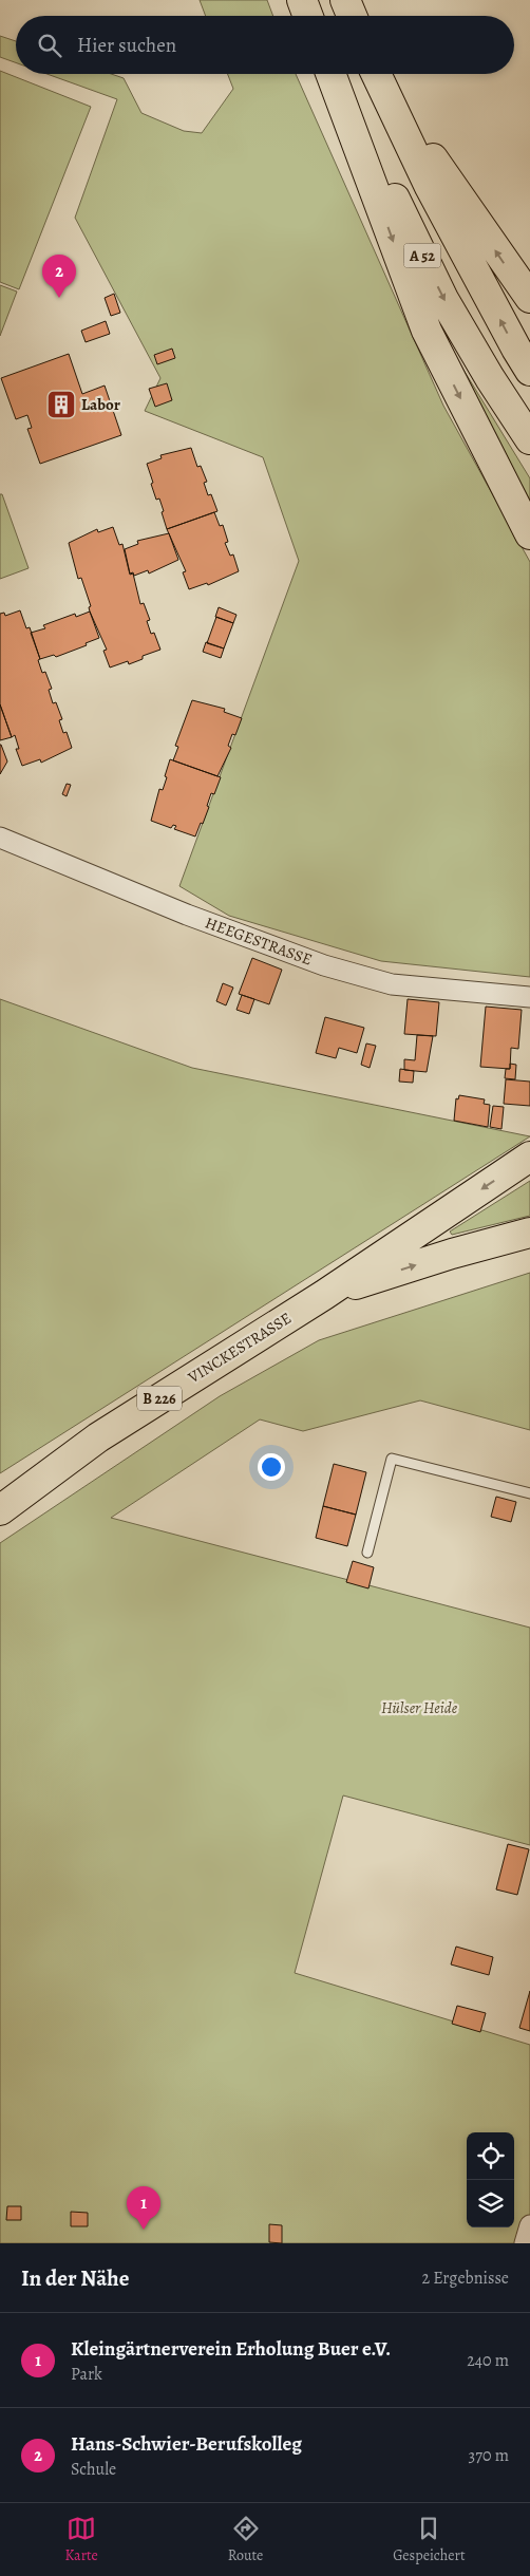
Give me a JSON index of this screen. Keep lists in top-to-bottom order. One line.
{"streets":{"main road":["A 52","VINCKESTRASSE","B 226"],"street":["HEEGESTRASSE"]},"parks":["Hülser Heide"],"places":{"building":["Labor"]},"page":{"search":"Hier suchen","pins":["2","1"],"heading":["In der Nähe","2 Ergebnisse"],"list":[{"mark":"1","name":"Kleingärtnerverein Erholung Buer e.V.","note":"Park","value":"240 m"},{"mark":"2","name":"Hans-Schwier-Berufskolleg","note":"Schule","value":"370 m"}],"nav":["Karte","Route","Gespeichert"]}}
